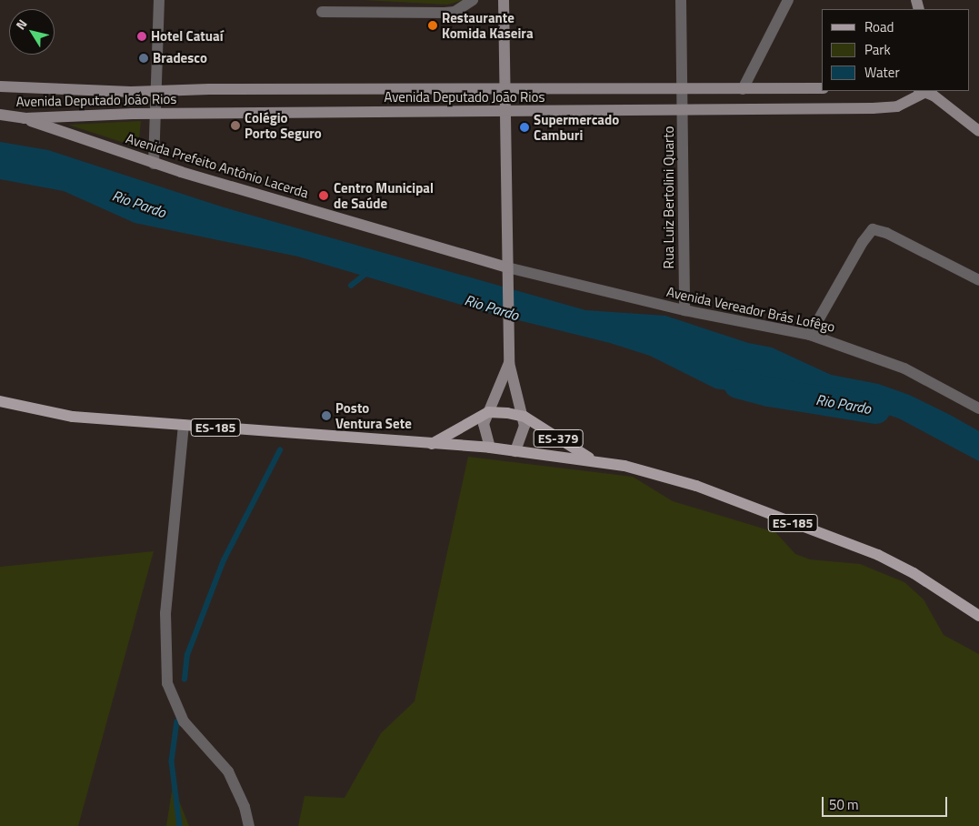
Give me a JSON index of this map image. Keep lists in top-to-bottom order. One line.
{"streets":{"main road":["ES-185","ES-379"],"street":["Avenida Deputado João Rios","Avenida Prefeito Antônio Lacerda","Rua Luiz Bertolini Quarto","Avenida Vereador Brás Lofêgo"]},"crossings":[["Avenida Deputado João Rios","Avenida Prefeito Antônio Lacerda"],["Avenida Deputado João Rios","Rua Luiz Bertolini Quarto"],["Avenida Deputado João Rios","ES-379"],["Avenida Prefeito Antônio Lacerda","Avenida Vereador Brás Lofêgo"],["Avenida Prefeito Antônio Lacerda","ES-379"],["Rua Luiz Bertolini Quarto","Avenida Vereador Brás Lofêgo"],["Avenida Vereador Brás Lofêgo","ES-379"],["ES-185","ES-379"]],"water":["Rio Pardo"],"places":["Restaurante Komida Kaseira","Hotel Catuaí","Bradesco","Colégio Porto Seguro","Supermercado Camburi","Centro Municipal de Saúde","Posto Ventura Sete"],"legend":["Road","Park","Water"],"scale_bar":"50 m","north":"top left"}
